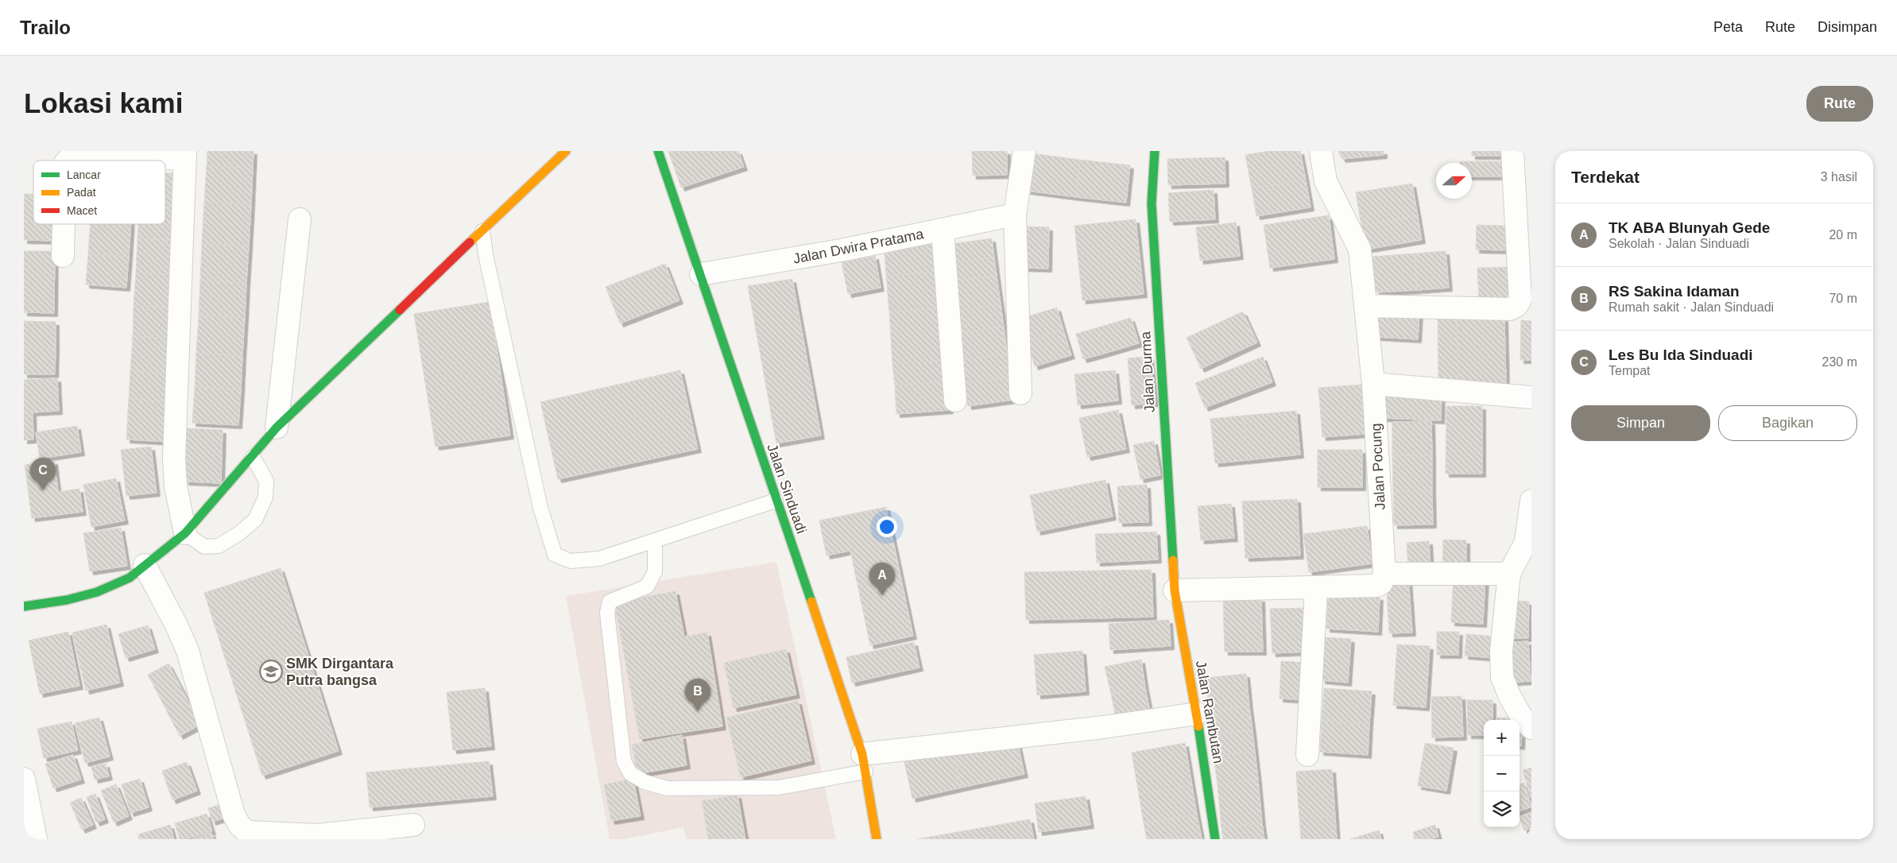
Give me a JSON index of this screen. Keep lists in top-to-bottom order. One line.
{"streets":{"street":["Jalan Dwira Pratama","Jalan Durma","Jalan Pocung","Jalan Sinduadi","Jalan Rambutan"]},"crossings":[["Jalan Dwira Pratama","Jalan Sinduadi"],["Jalan Durma","Jalan Rambutan"]],"places":{"school or university":["SMK Dirgantara Putra bangsa"]},"legend":["Lancar","Padat","Macet"],"north":"right","page":{"header":"Trailo","nav":["Peta","Rute","Disimpan"],"buttons":["Rute",["Simpan","Bagikan"]],"title":"Lokasi kami","heading":["Terdekat","3 hasil"],"list":[{"mark":"A","name":"TK ABA Blunyah Gede","note":"Sekolah · Jalan Sinduadi","value":"20 m"},{"mark":"B","name":"RS Sakina Idaman","note":"Rumah sakit · Jalan Sinduadi","value":"70 m"},{"mark":"C","name":"Les Bu Ida Sinduadi","note":"Tempat","value":"230 m"}],"pins":["C","A","B"],"map_buttons":["+","−"]}}
